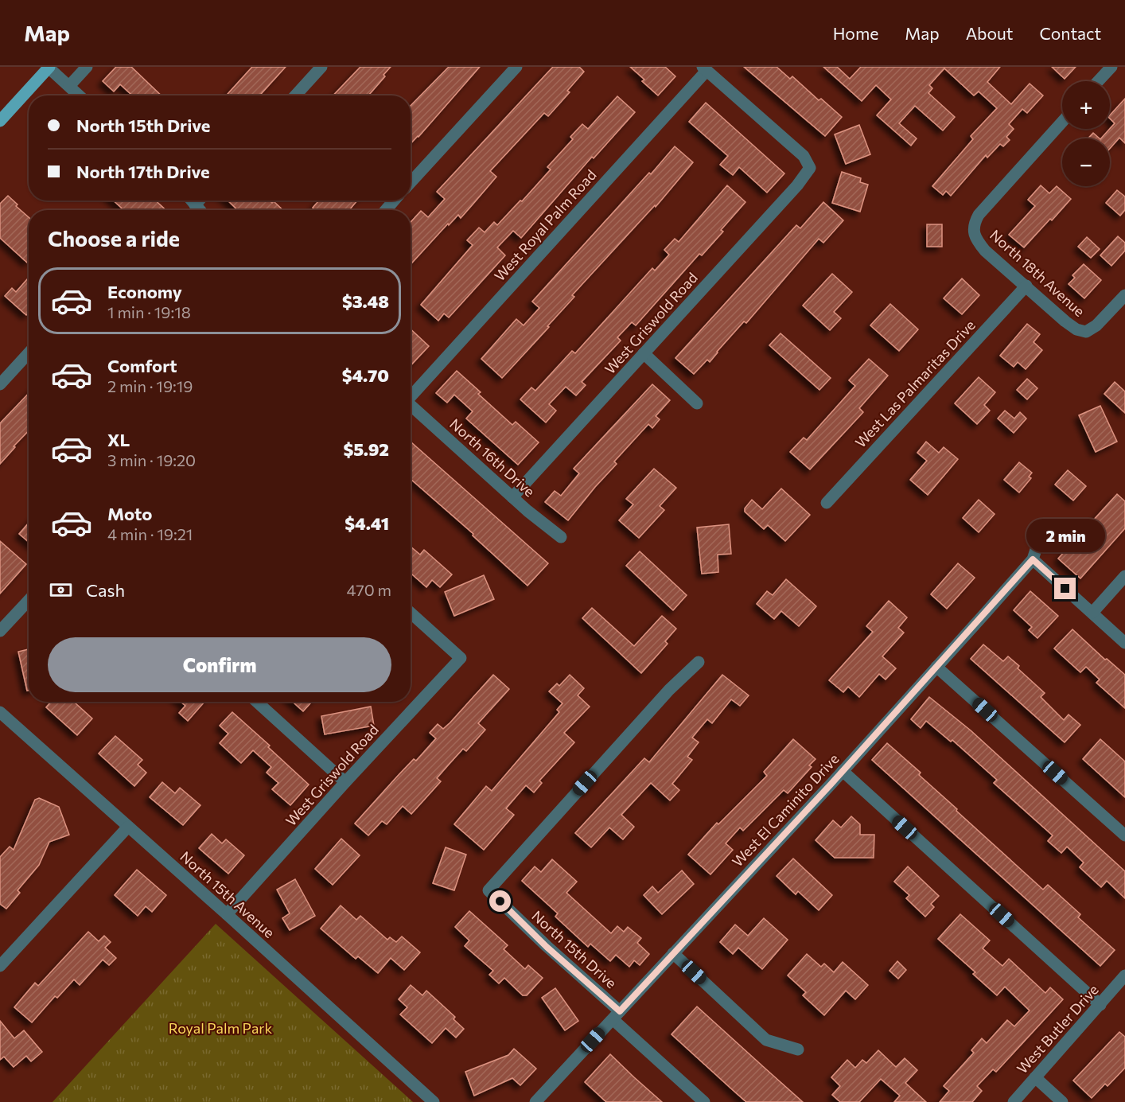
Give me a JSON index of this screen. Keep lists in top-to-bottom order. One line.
{"streets":{"street":["West Royal Palm Road","North 18th Avenue","West Griswold Road","West Las Palmaritas Drive","North 16th Drive","West El Caminito Drive","North 15th Avenue","North 15th Drive","West Butler Drive"]},"crossings":[["West Royal Palm Road","West Griswold Road"],["North 18th Avenue","West Las Palmaritas Drive"],["West Griswold Road","North 16th Drive"],["West Griswold Road","North 15th Avenue"],["West El Caminito Drive","North 15th Drive"]],"parks":["Royal Palm Park"],"page":{"header":"Map","nav":["Home","Map","About","Contact"],"map_buttons":["+","−"],"banner":["North 15th Drive","North 17th Drive"],"heading":"Choose a ride","list":[{"name":"Economy","note":"1 min · 19:18","value":"$3.48"},{"name":"Comfort","note":"2 min · 19:19","value":"$4.70"},{"name":"XL","note":"3 min · 19:20","value":"$5.92"},{"name":"Moto","note":"4 min · 19:21","value":"$4.41"}],"bubble":"2 min","pay":["Cash","470 m"],"buttons":"Confirm"}}
